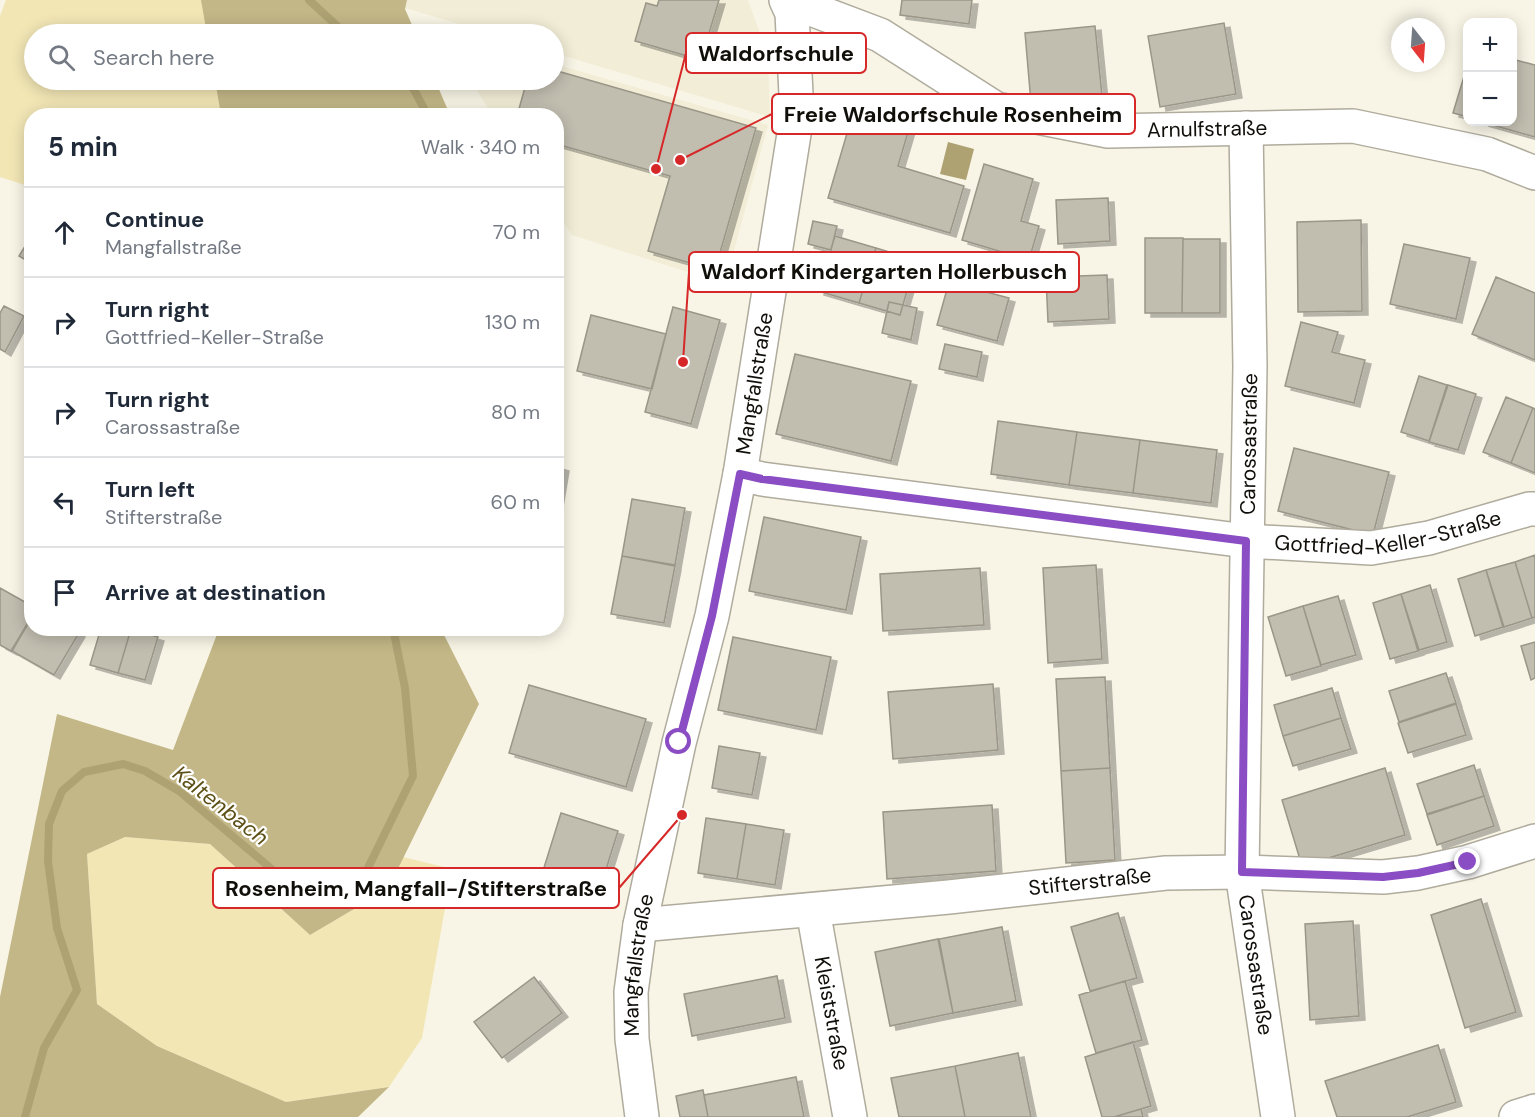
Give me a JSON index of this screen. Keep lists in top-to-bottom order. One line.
{"streets":{"street":["Arnulfstraße","Mangfallstraße","Carossastraße","Gottfried-Keller-Straße","Stifterstraße","Kleiststraße"]},"crossings":[["Arnulfstraße","Mangfallstraße"],["Arnulfstraße","Carossastraße"],["Mangfallstraße","Gottfried-Keller-Straße"],["Mangfallstraße","Stifterstraße"],["Carossastraße","Gottfried-Keller-Straße"],["Carossastraße","Stifterstraße"],["Stifterstraße","Kleiststraße"]],"water":["Kaltenbach"],"places":["Freie Waldorfschule Rosenheim","Waldorfschule","Waldorf Kindergarten Hollerbusch","Rosenheim, Mangfall-/Stifterstraße"],"north":"bottom","page":{"map_buttons":["+","−"],"search":"Search here","heading":["5 min","Walk · 340 m"],"list":[["Continue","Mangfallstraße","70 m"],["Turn right","Gottfried-Keller-Straße","130 m"],["Turn right","Carossastraße","80 m"],["Turn left","Stifterstraße","60 m"],"Arrive at destination"]}}
